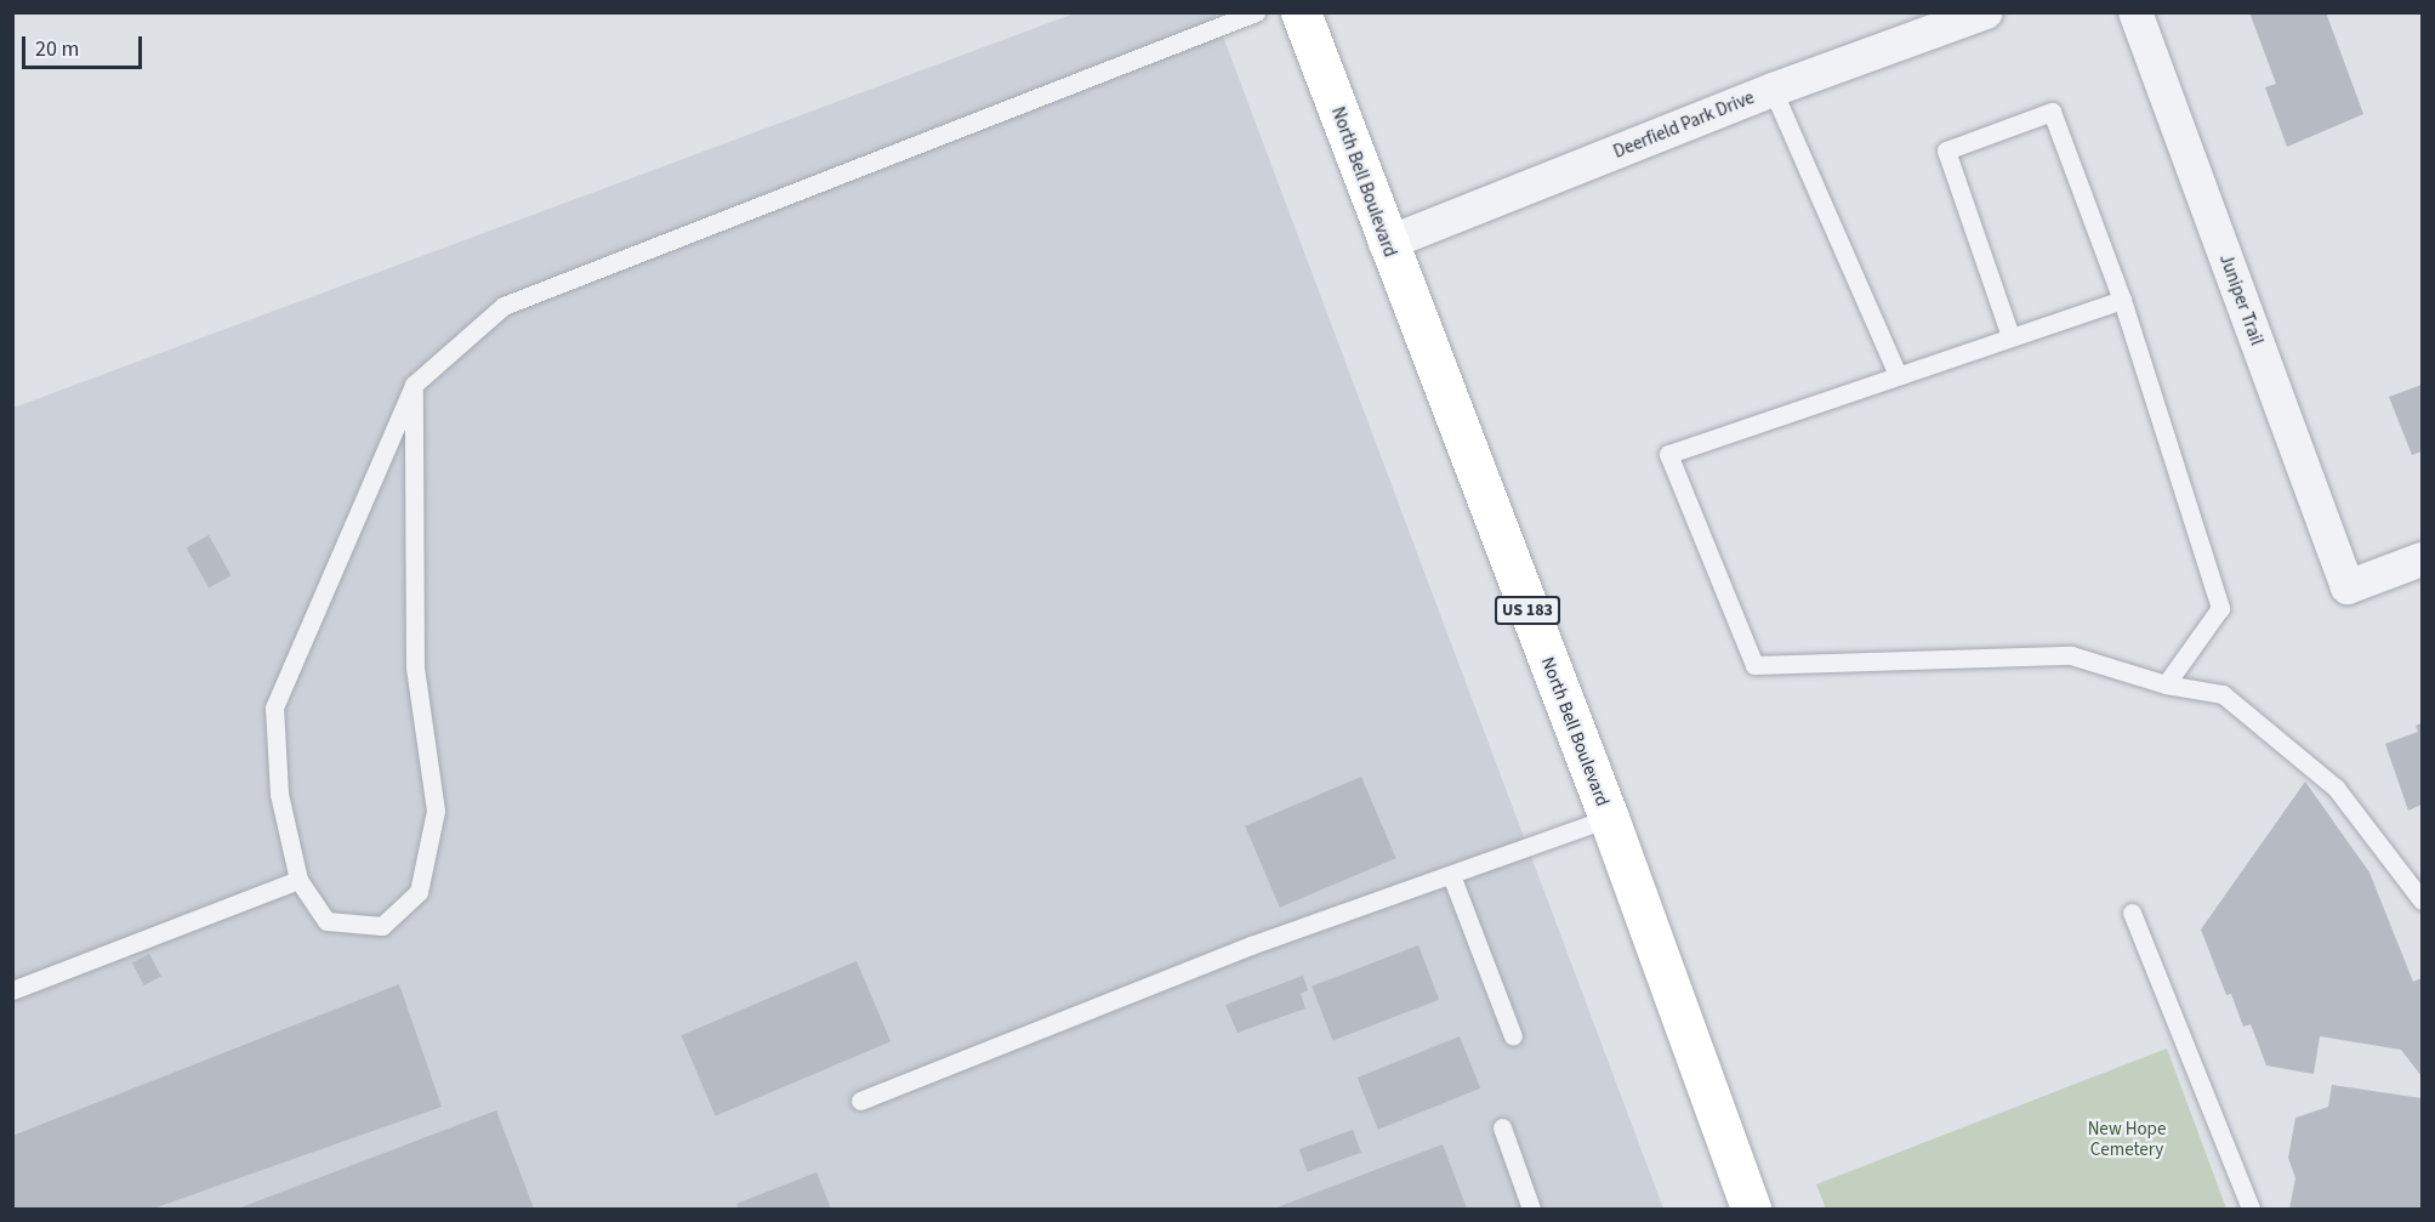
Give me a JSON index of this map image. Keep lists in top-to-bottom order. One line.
{"streets":{"main road":["North Bell Boulevard","US 183"],"street":["Deerfield Park Drive","Juniper Trail"]},"crossings":[["Deerfield Park Drive","North Bell Boulevard"]],"parks":["New Hope Cemetery"],"scale_bar":"20 m"}
